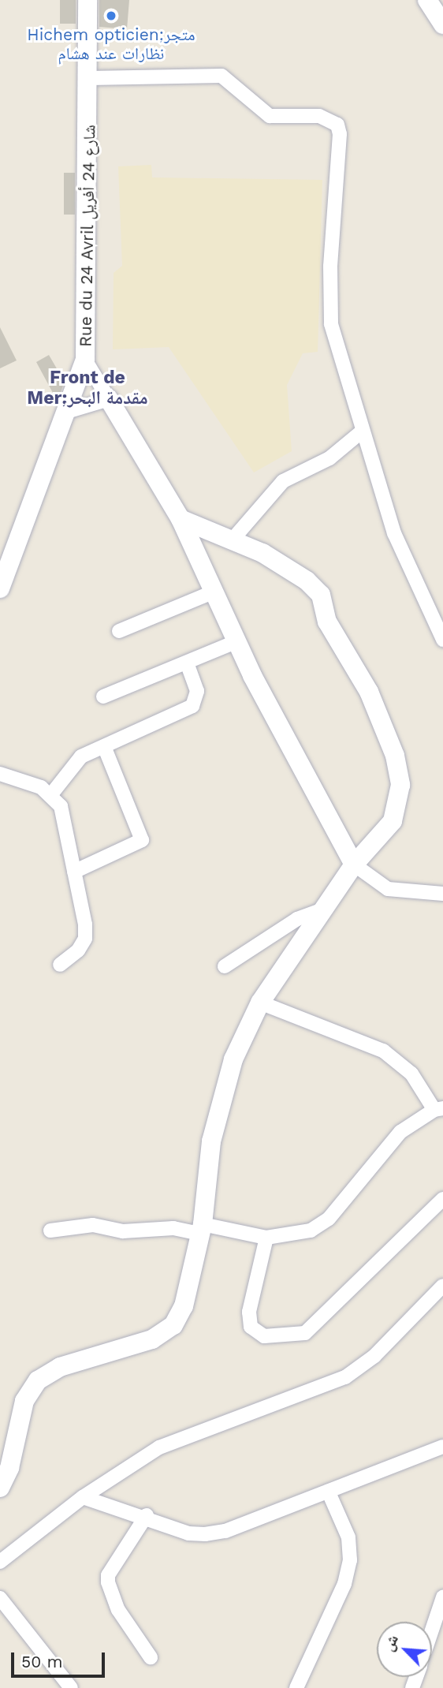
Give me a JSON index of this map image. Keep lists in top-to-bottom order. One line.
{"streets":{"street":["Rue du 24 Avril شارع 24 أفريل"]},"districts":["Front de Mer;مقدمة البحر"],"places":["Hichem opticien;متجر نظارات عند هشام"],"scale_bar":"50 m","north":"top left"}
